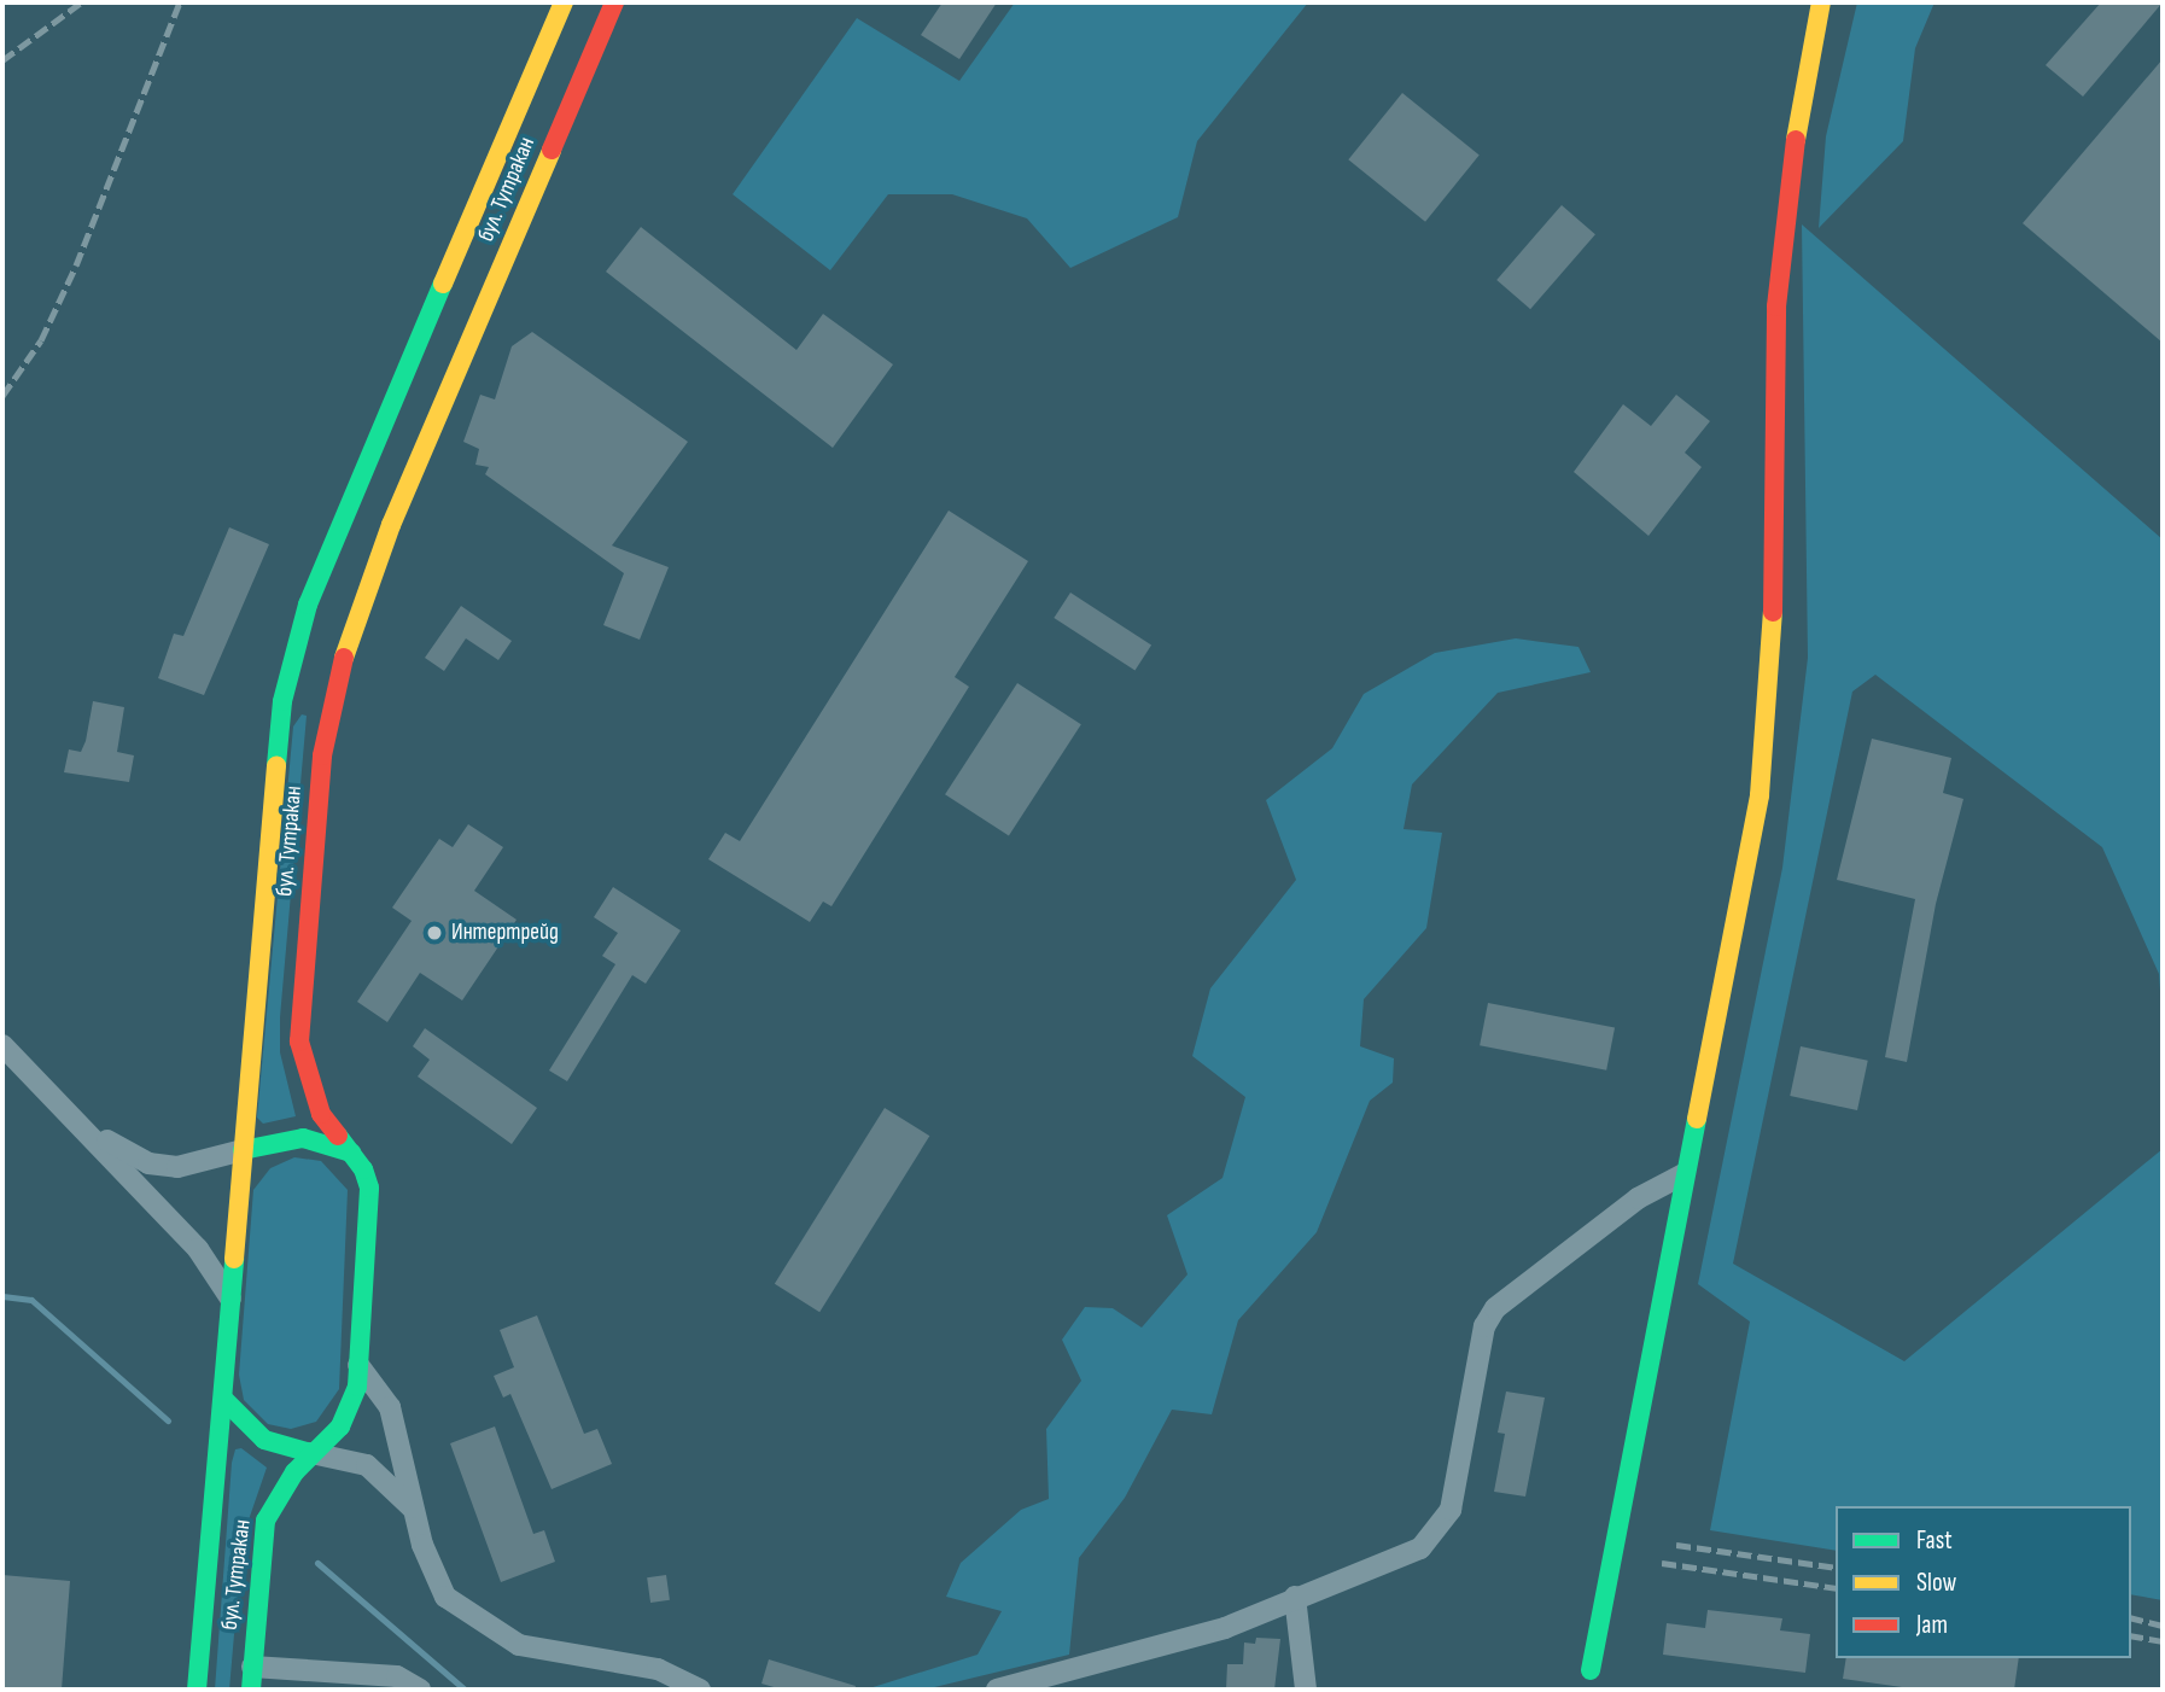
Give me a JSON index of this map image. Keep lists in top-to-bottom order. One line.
{"streets":{"main road":["бул. Тутракан"]},"places":["Интертрейд"],"legend":["Fast","Slow","Jam"]}
